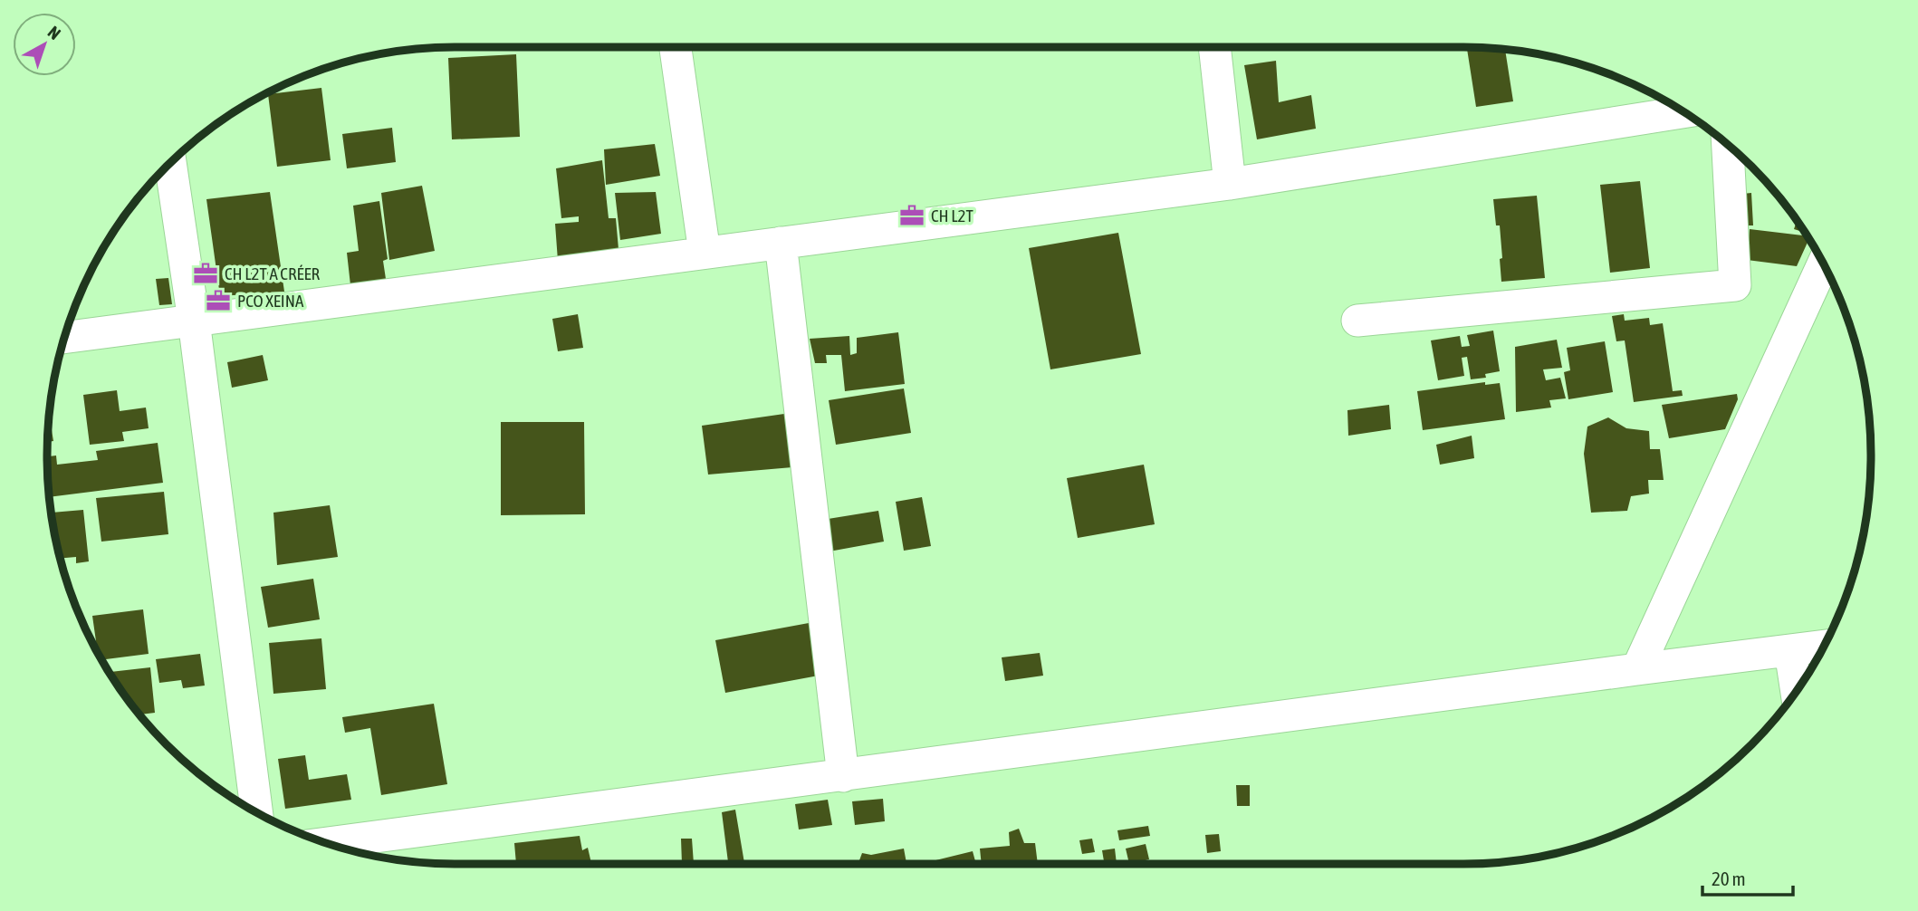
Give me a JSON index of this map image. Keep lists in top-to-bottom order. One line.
{"places":{"office":["CH L2T","CH L2T A CRÉER","PCO XEINA"]},"scale_bar":"20 m","north":"top right"}
